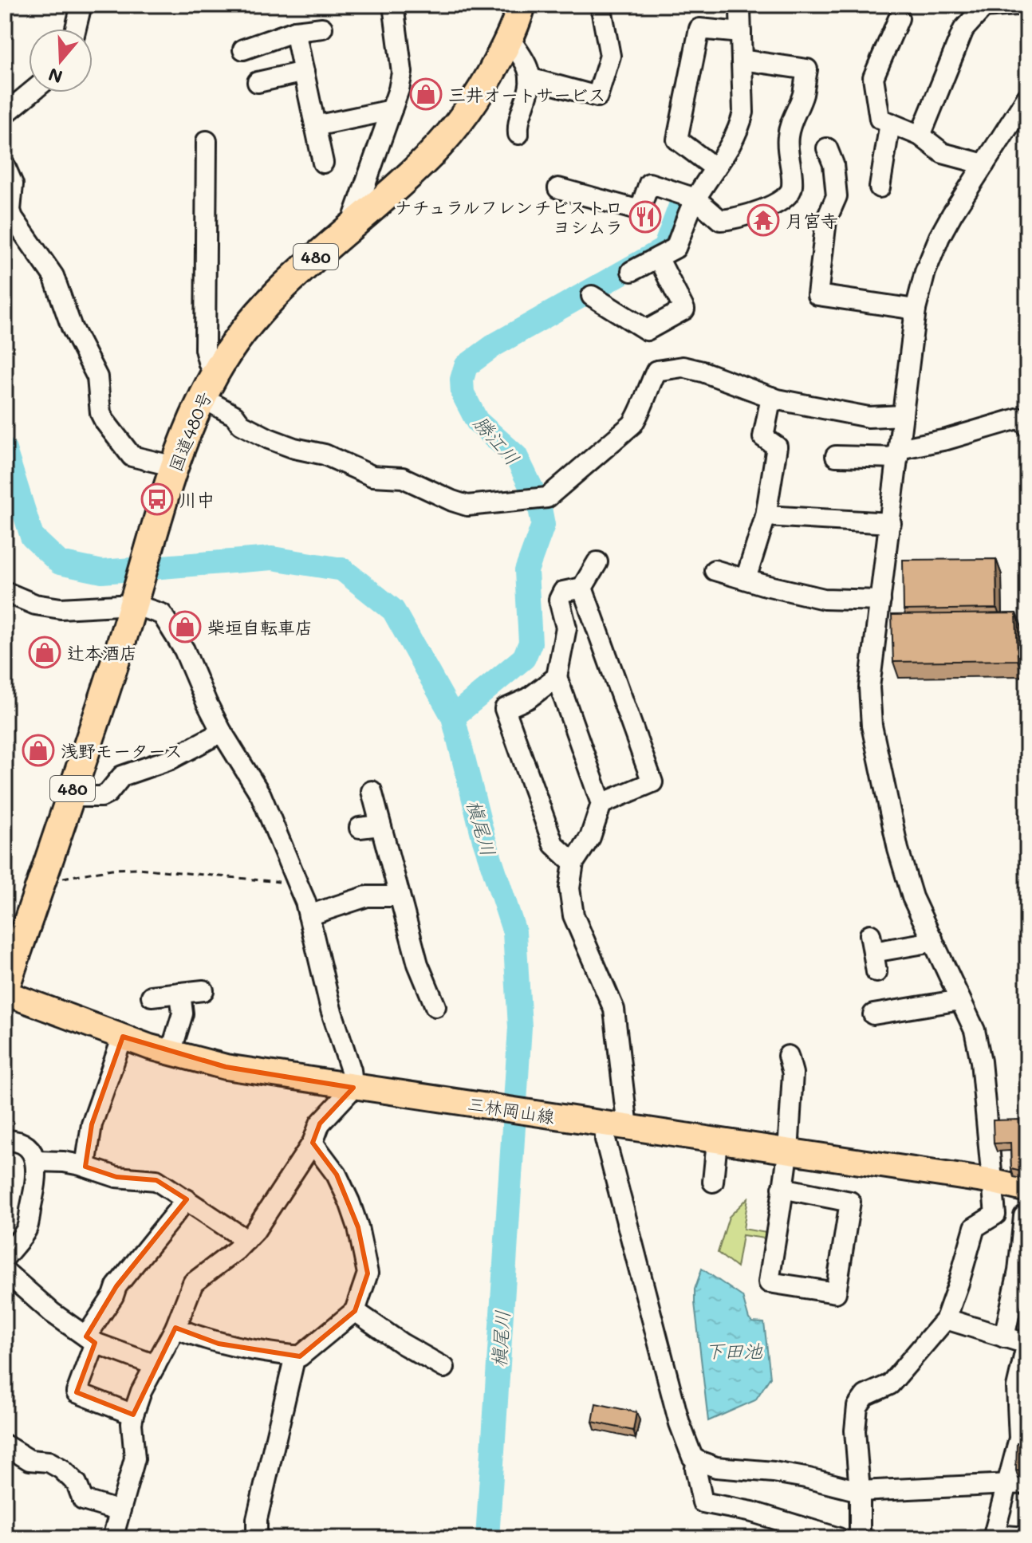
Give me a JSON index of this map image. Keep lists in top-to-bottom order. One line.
{"streets":{"highway":["480","国道480号"],"main road":["三林岡山線"]},"crossings":[["国道480号","三林岡山線"]],"water":["勝江川","槇尾川","下田池"],"places":{"shop":["三井オートサービス","柴垣自転車店","辻本酒店","浅野モータース"],"restaurant":["ナチュラルフレンチビストロ ヨシムラ"],"temple":["月宮寺"],"bus stop":["川中"]},"north":"bottom"}
